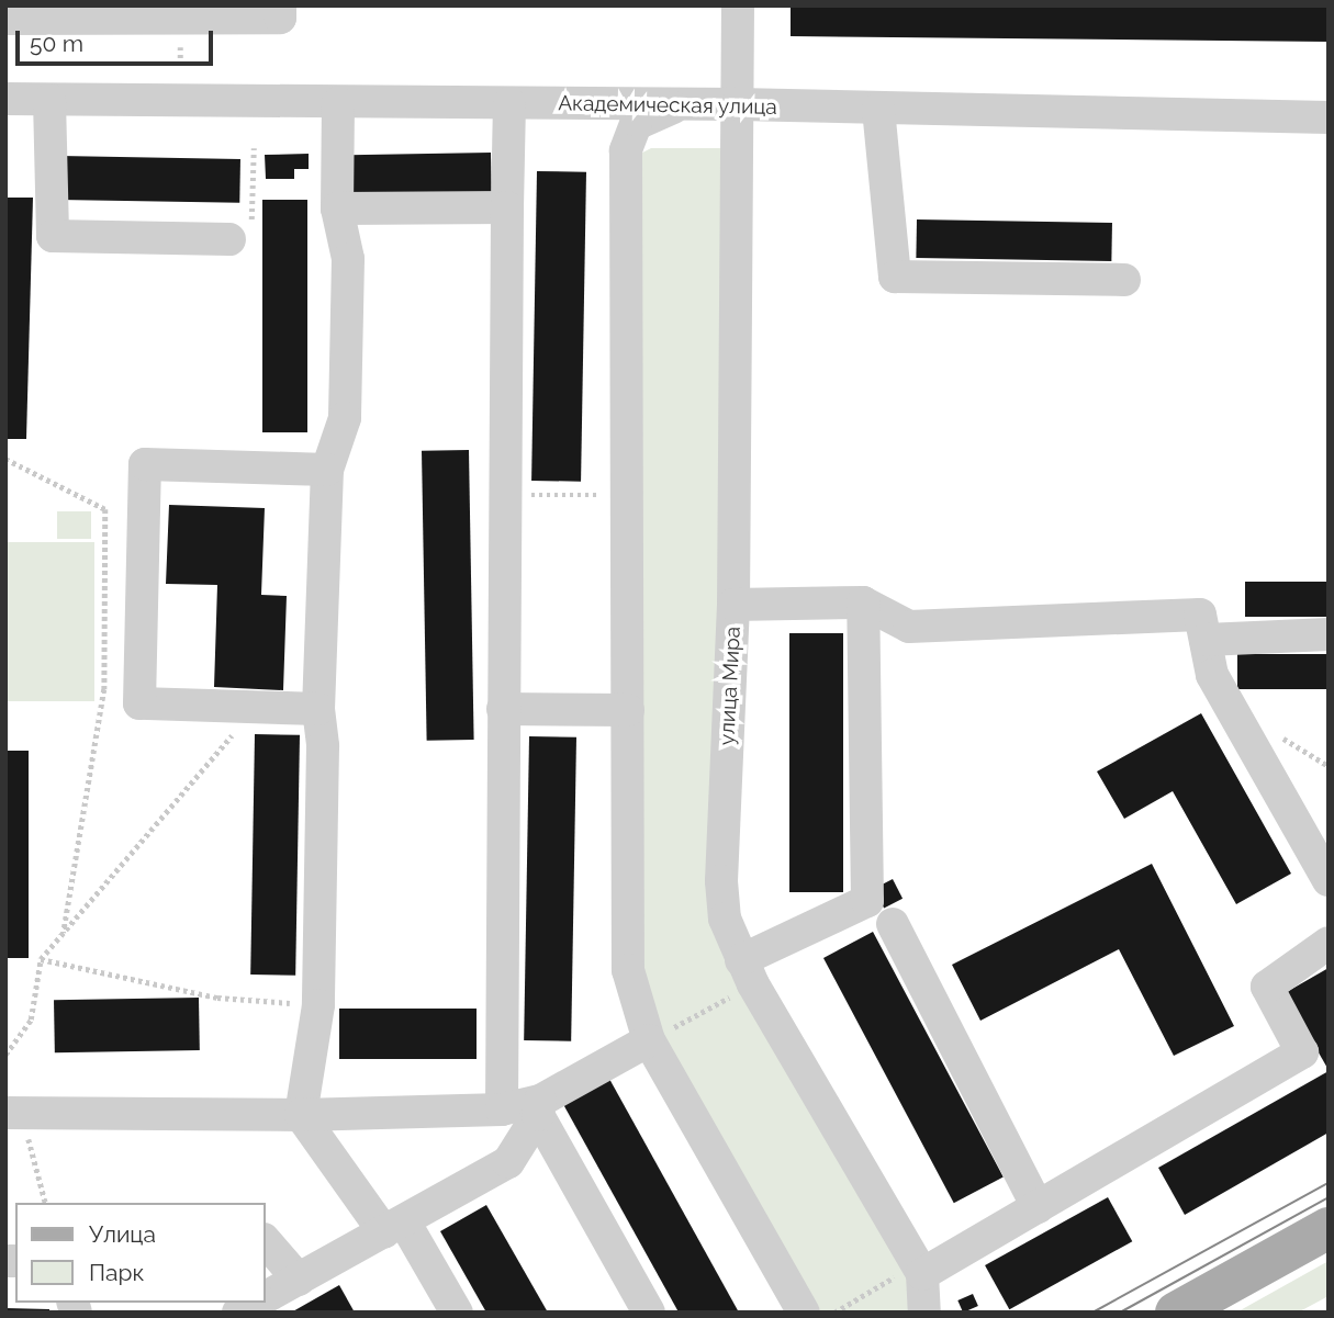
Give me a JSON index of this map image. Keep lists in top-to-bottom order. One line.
{"streets":{"street":["Академическая улица","улица Мира"]},"crossings":[["Академическая улица","улица Мира"]],"legend":["Улица","Парк"],"scale_bar":"50 m"}
